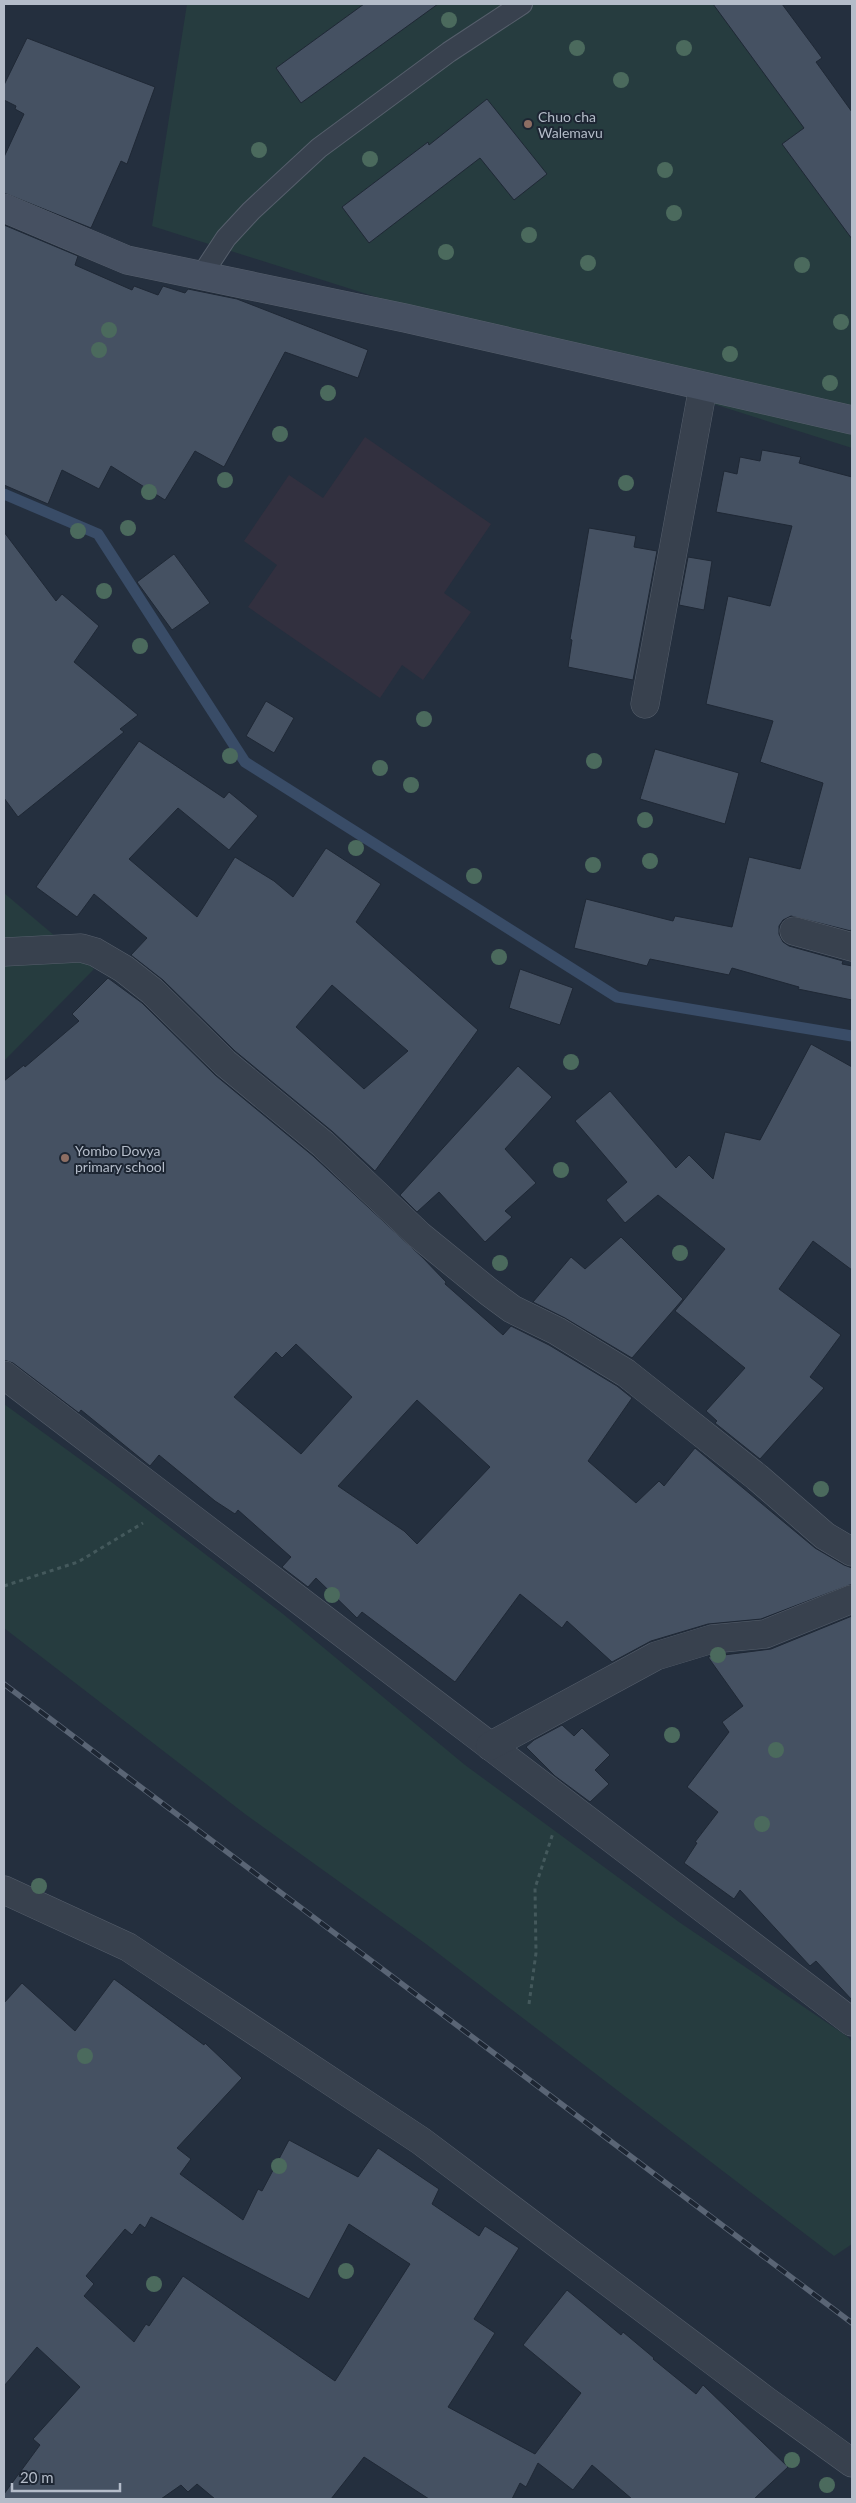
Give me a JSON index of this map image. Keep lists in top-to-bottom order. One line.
{"places":["Chuo cha Walemavu","Yombo Dovya primary school"],"scale_bar":"20 m"}
